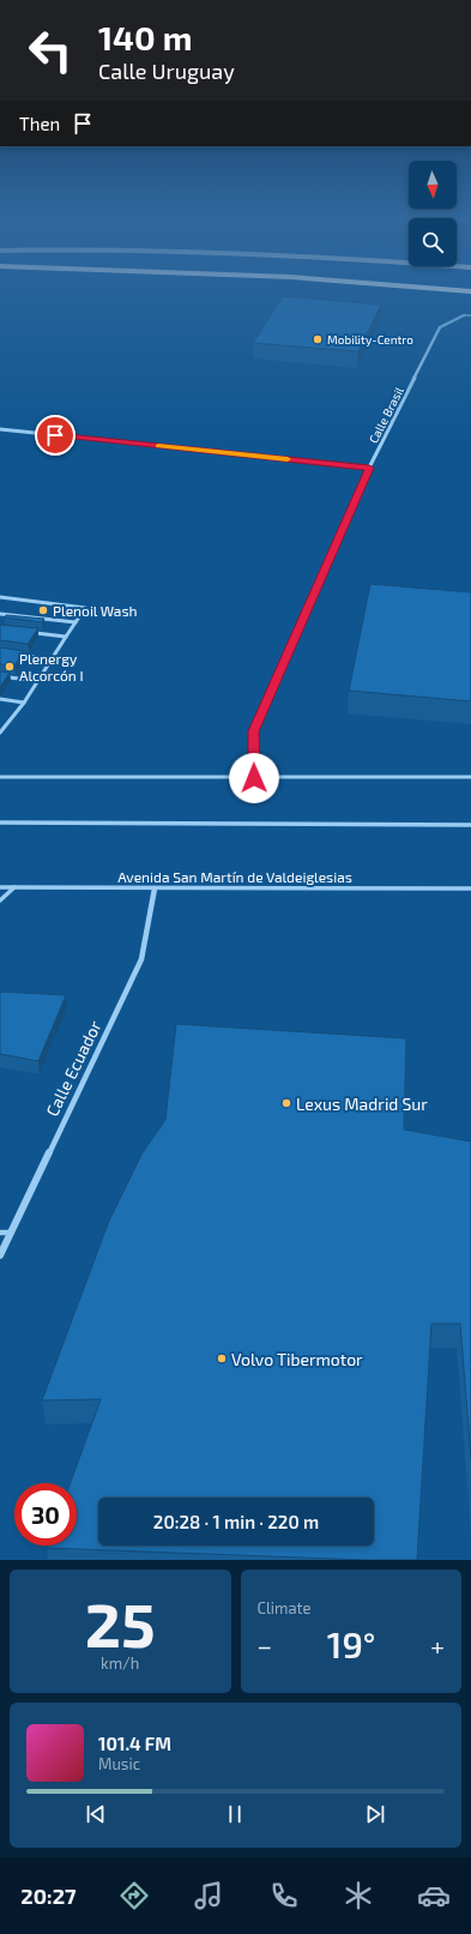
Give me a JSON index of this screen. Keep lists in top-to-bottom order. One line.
{"streets":{"street":["Calle Brasil","Calle Ecuador"],"lane":["Avenida San Martín de Valdeiglesias"]},"crossings":[["Avenida San Martín de Valdeiglesias","Calle Ecuador"]],"places":["Mobility-Centro","Plenoil Wash","Plenergy Alcorcón I","Lexus Madrid Sur","Volvo Tibermotor"],"north":"bottom","page":{"turn":["140 m","Calle Uruguay"],"then":"Then","limit":"30","trip":"20:28 · 1 min · 220 m","tile":[["25","km/h"],"Climate"],"heat":["−","19°","+"],"song":["101.4 FM","Music"],"tabs":"20:27"}}
